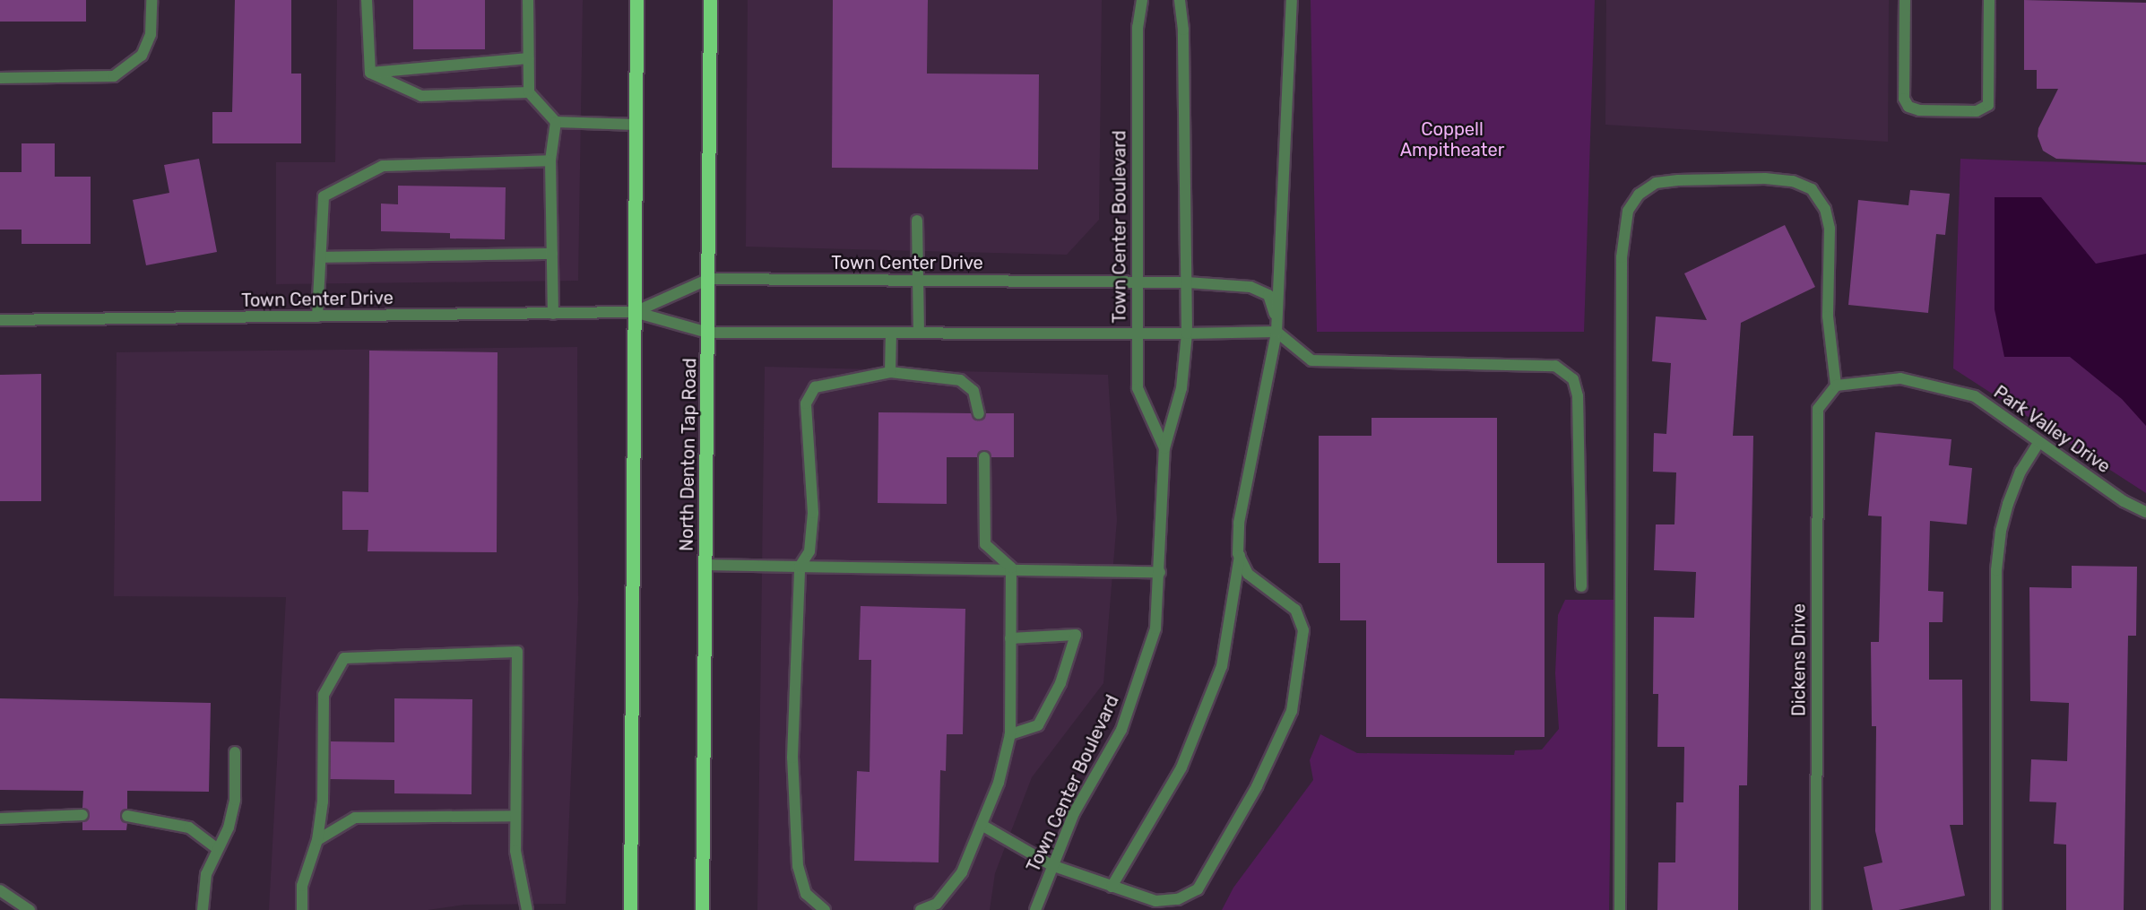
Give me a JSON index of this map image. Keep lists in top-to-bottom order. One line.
{"streets":{"main road":["North Denton Tap Road"],"street":["Town Center Boulevard","Town Center Drive","Park Valley Drive","Dickens Drive"]},"crossings":[["Town Center Boulevard","Town Center Drive"],["Town Center Drive","North Denton Tap Road"],["Park Valley Drive","Dickens Drive"]],"parks":["Coppell Ampitheater"]}
